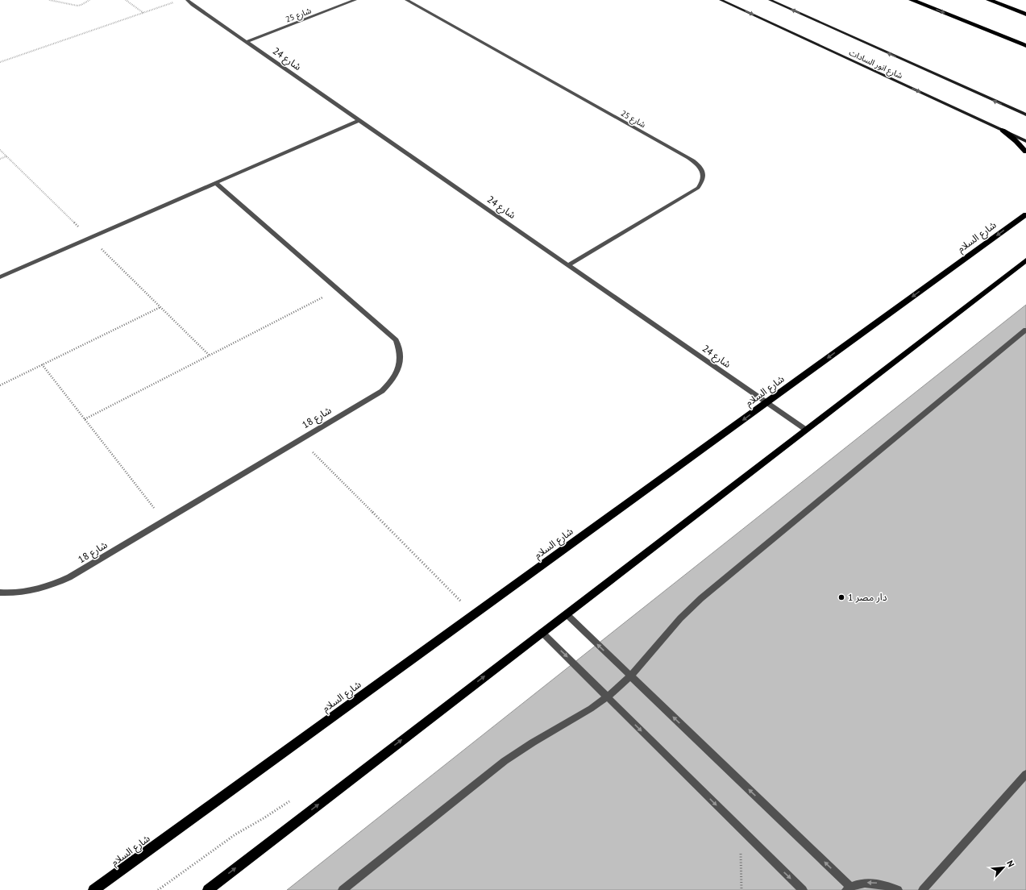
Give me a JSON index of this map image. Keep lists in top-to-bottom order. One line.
{"streets":{"main road":["شارع انور السادات","شارع السلام"],"street":["شارع 25","شارع 24","شارع 18"]},"crossings":[["شارع 25","شارع 24"],["شارع 24","شارع السلام"]],"places":["دار مصر 1"],"north":"top right"}
